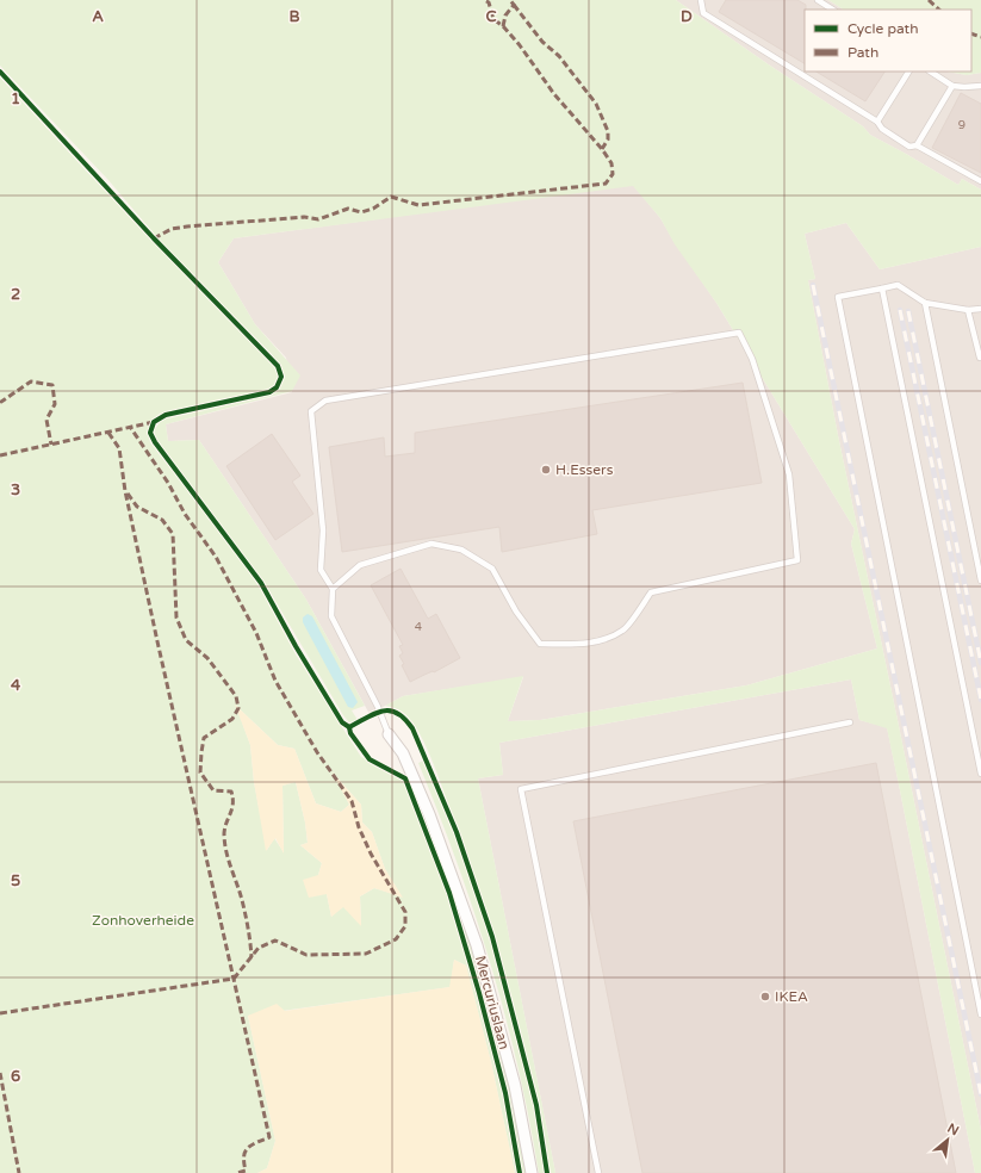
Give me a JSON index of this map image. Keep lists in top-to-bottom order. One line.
{"streets":{"street":["Mercuriuslaan"]},"parks":["Zonhoverheide"],"places":["H.Essers","IKEA"],"house_numbers":["9","4"],"legend":["Cycle path","Path"],"north":"top right","grid":{"columns":["A","B","C","D"],"rows":["1","2","3","4","5","6"]}}
